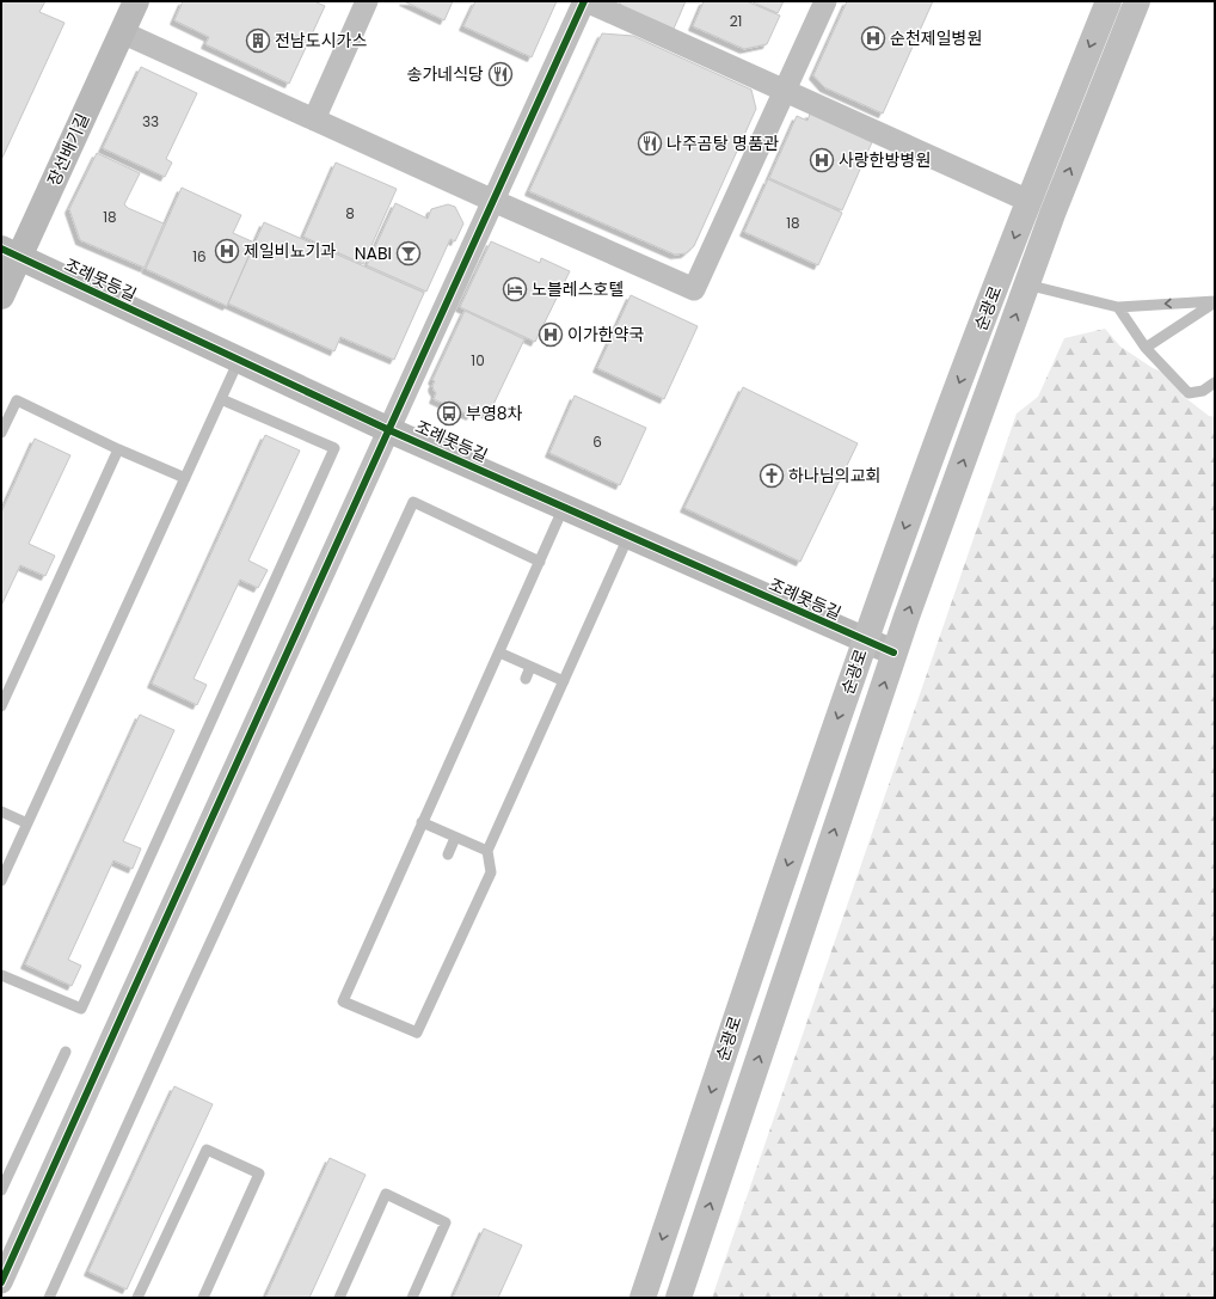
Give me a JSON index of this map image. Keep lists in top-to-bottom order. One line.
{"streets":{"main road":["순광로"],"street":["장선배기길","조례못등길"]},"crossings":[["장선배기길","조례못등길"],["조례못등길","순광로"]],"places":{"hospital":["순천제일병원","사랑한방병원","제일비뇨기과","이가한약국"],"building":["전남도시가스"],"restaurant":["송가네식당","나주곰탕 명품관"],"bar":["NABI"],"hotel":["노블레스호텔"],"bus stop":["부영8차"],"church":["하나님의교회"]},"house_numbers":["21","33","8","18","18","16","10","6"]}
